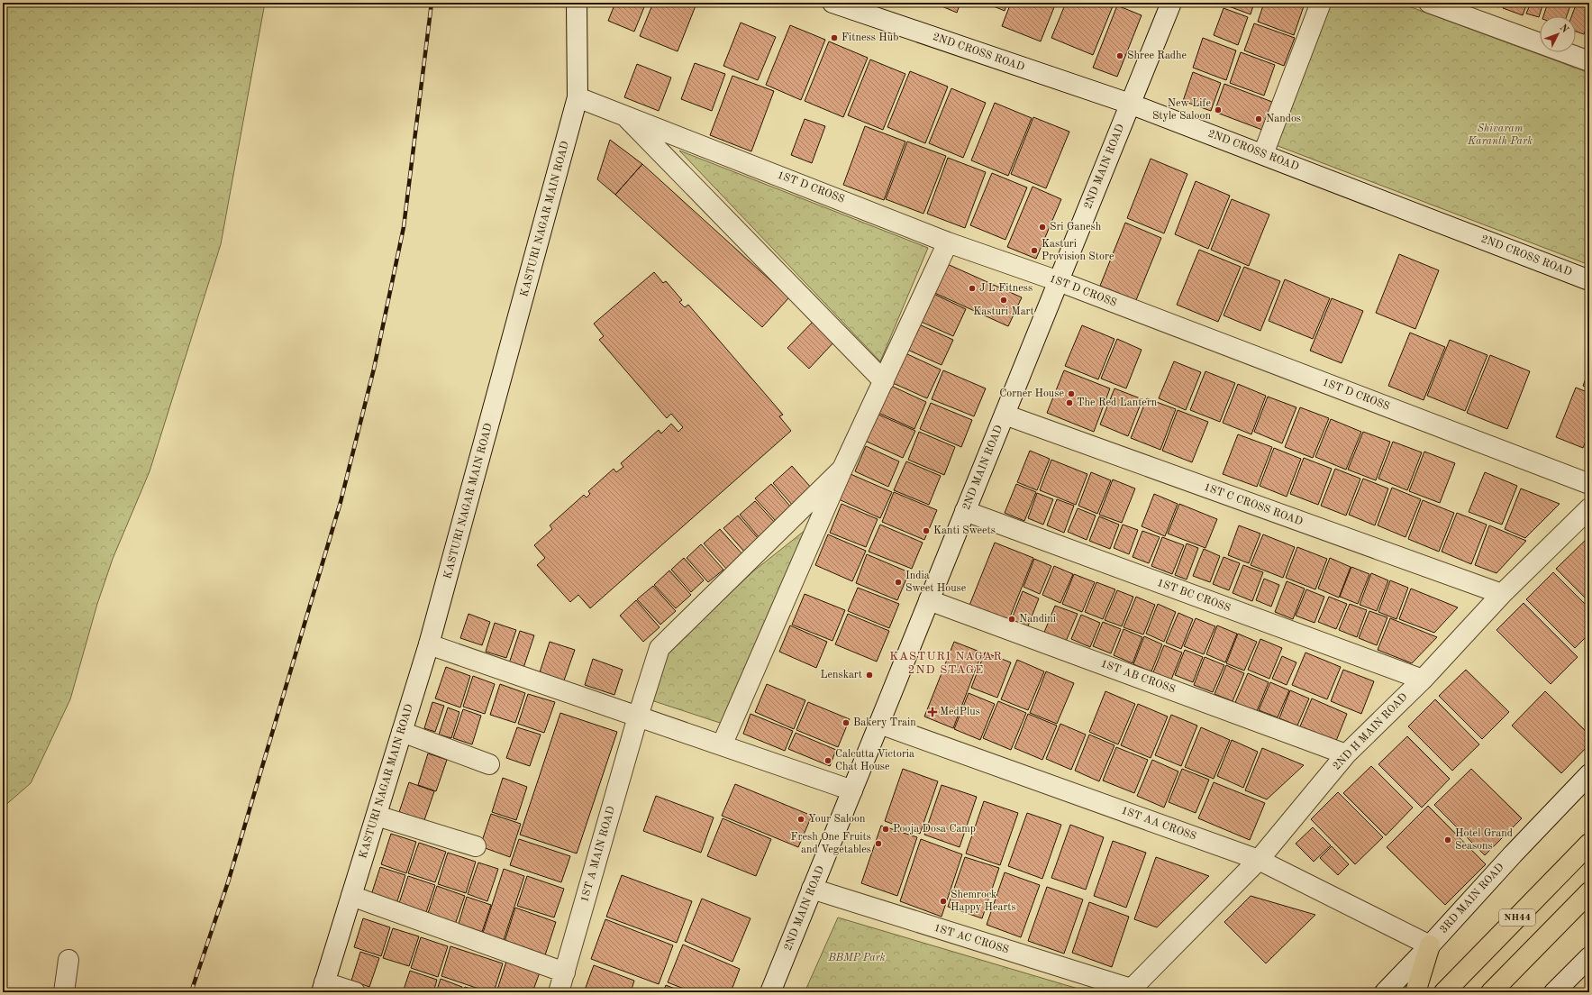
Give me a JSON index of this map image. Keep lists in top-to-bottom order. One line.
{"streets":{"highway":["NH44"],"street":["2ND CROSS ROAD","2ND MAIN ROAD","1ST D CROSS","KASTURI NAGAR MAIN ROAD","1ST C CROSS ROAD","1ST BC CROSS","1ST AB CROSS","2ND H MAIN ROAD","1ST AA CROSS","1ST A MAIN ROAD","3RD MAIN ROAD","1ST AC CROSS"]},"crossings":[["2ND CROSS ROAD","2ND MAIN ROAD"],["2ND MAIN ROAD","1ST D CROSS"],["2ND MAIN ROAD","1ST C CROSS ROAD"],["2ND MAIN ROAD","1ST BC CROSS"],["2ND MAIN ROAD","1ST AB CROSS"],["2ND MAIN ROAD","1ST AA CROSS"],["2ND MAIN ROAD","1ST AC CROSS"],["1ST D CROSS","KASTURI NAGAR MAIN ROAD"],["1ST C CROSS ROAD","2ND H MAIN ROAD"],["1ST BC CROSS","2ND H MAIN ROAD"],["1ST AB CROSS","2ND H MAIN ROAD"],["2ND H MAIN ROAD","1ST AA CROSS"],["2ND H MAIN ROAD","1ST AC CROSS"],["1ST AA CROSS","3RD MAIN ROAD"]],"districts":["KASTURI NAGAR 2ND STAGE"],"parks":["Shivaram Karanth Park","BBMP Park"],"places":{"other":["Fitness Hub","Shree Radhe","New Life Style Saloon","Nandos","Sri Ganesh","Kasturi Provision Store","J L Fitness","Kasturi Mart","Corner House","The Red Lantern","Kanti Sweets","India Sweet House","Nandini","Lenskart","Bakery Train","Calcutta Victoria Chat House","Your Saloon","Pooja Dosa Camp","Hotel Grand Seasons","Fresh One Fruits and Vegetables","Shemrock Happy Hearts"],"health":["MedPlus"]},"north":"top right"}
